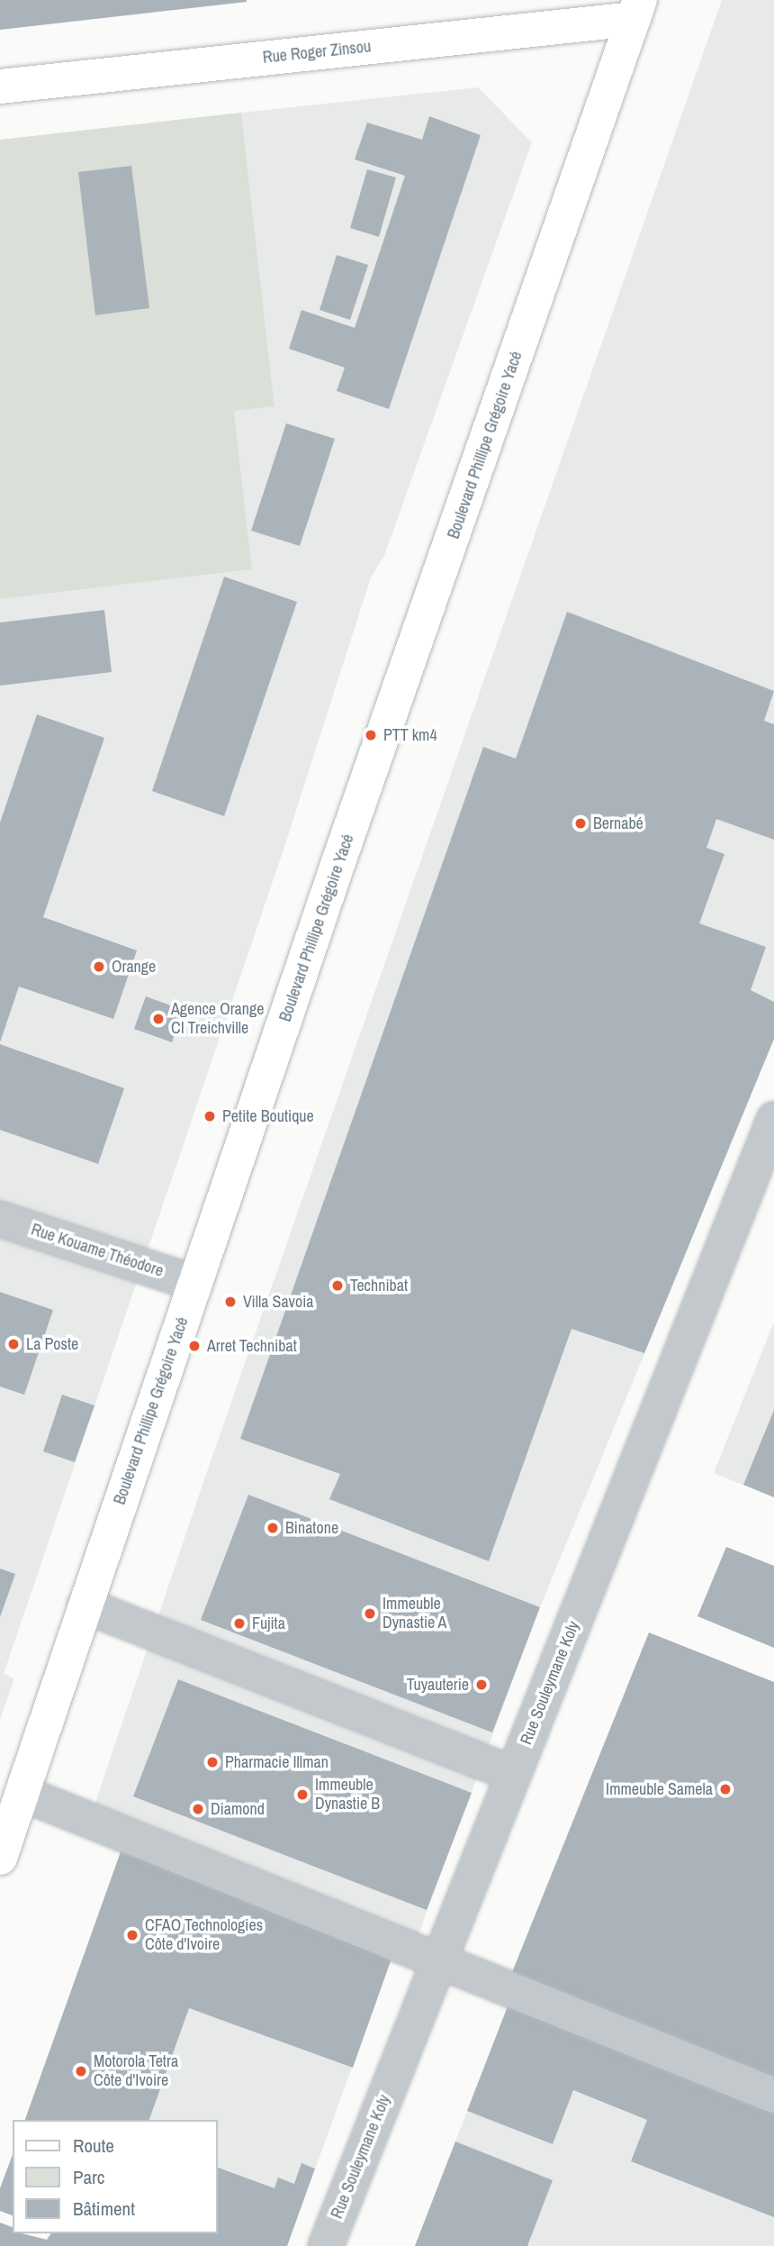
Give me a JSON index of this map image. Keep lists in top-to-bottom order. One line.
{"streets":{"main road":["Rue Roger Zinsou","Boulevard Phillipe Grégoire Yacé"],"street":["Rue Kouame Théodore","Rue Souleymane Koly"]},"crossings":[["Rue Roger Zinsou","Boulevard Phillipe Grégoire Yacé"],["Boulevard Phillipe Grégoire Yacé","Rue Kouame Théodore"]],"places":["PTT km4","Bernabé","Orange","Agence Orange CI Treichville","Petite Boutique","Technibat","Villa Savoia","La Poste","Arret Technibat","Binatone","Immeuble Dynastie A","Fujita","Tuyauterie","Pharmacie Illman","Immeuble Samela","Immeuble Dynastie B","Diamond","CFAO Technologies Côte d'Ivoire","Motorola Tetra Côte d'Ivoire"],"legend":["Route","Parc","Bâtiment"]}
